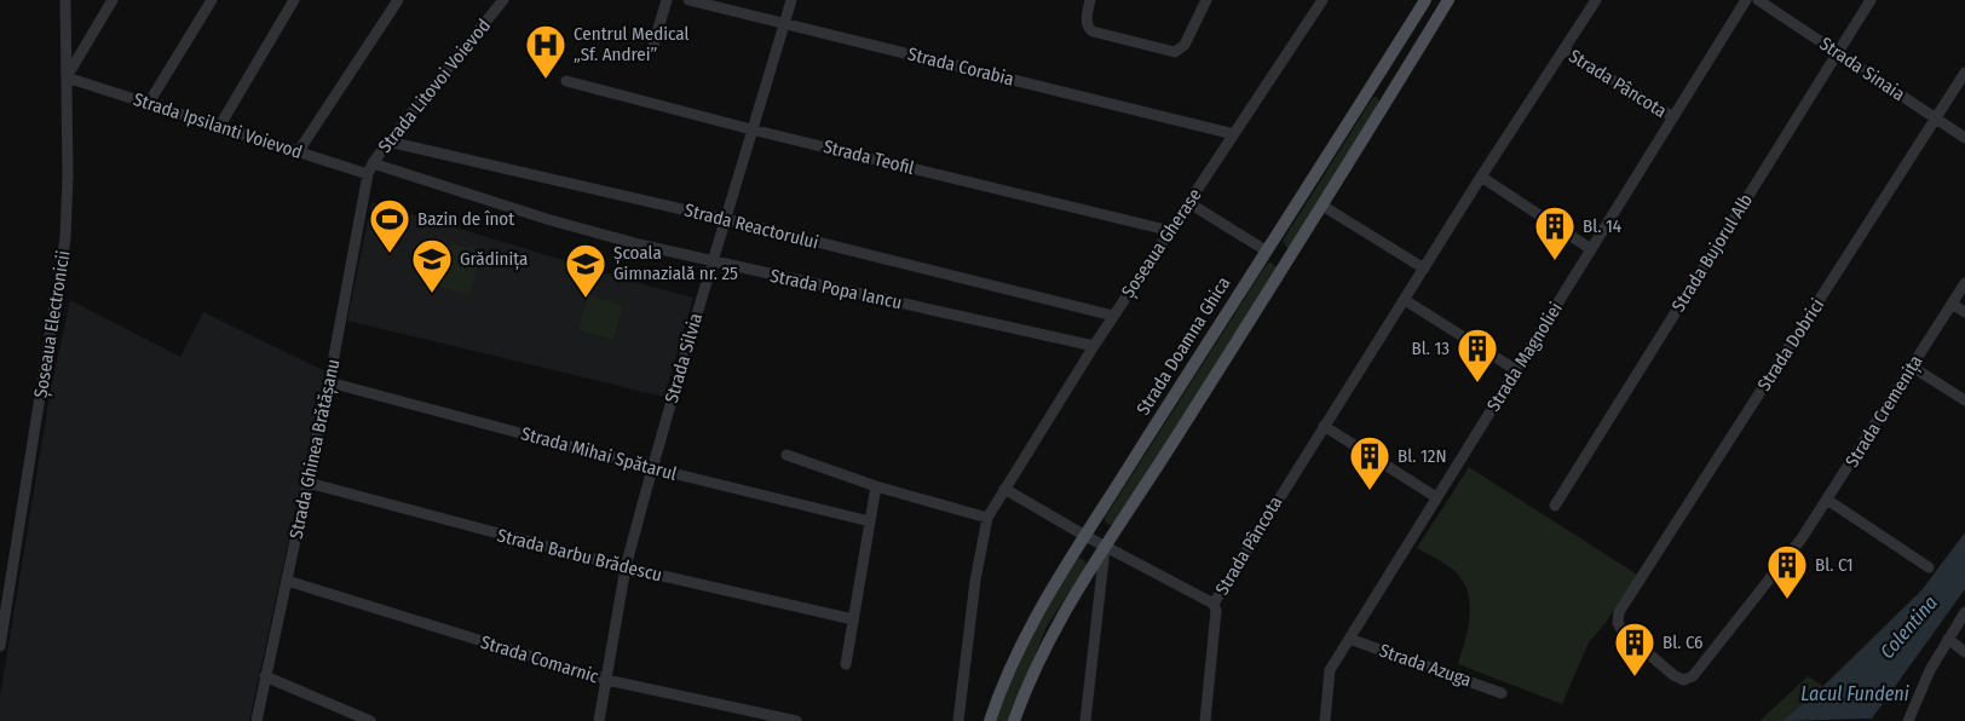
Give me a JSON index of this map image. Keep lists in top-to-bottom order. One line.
{"streets":{"main road":["Strada Doamna Ghica"],"street":["Strada Corabia","Strada Sinaia","Strada Pâncota","Strada Litovoi Voievod","Strada Ipsilanti Voievod","Strada Teofil","Strada Reactorului","Șoseaua Gherase","Strada Bujorul Alb","Strada Popa Iancu","Șoseaua Electronicii","Strada Dobrici","Strada Magnoliei","Strada Silvia","Strada Cremenița","Strada Ghinea Brătășanu","Strada Mihai Spătarul","Strada Barbu Brădescu","Strada Comarnic","Strada Azuga"]},"crossings":[["Strada Corabia","Șoseaua Gherase"],["Strada Corabia","Strada Silvia"],["Strada Sinaia","Strada Bujorul Alb"],["Strada Sinaia","Strada Dobrici"],["Strada Pâncota","Strada Magnoliei"],["Strada Litovoi Voievod","Strada Ipsilanti Voievod"],["Strada Litovoi Voievod","Strada Reactorului"],["Strada Litovoi Voievod","Strada Popa Iancu"],["Strada Litovoi Voievod","Strada Ghinea Brătășanu"],["Strada Ipsilanti Voievod","Strada Popa Iancu"],["Strada Ipsilanti Voievod","Șoseaua Electronicii"],["Strada Ipsilanti Voievod","Strada Ghinea Brătășanu"],["Strada Teofil","Șoseaua Gherase"],["Strada Teofil","Strada Silvia"],["Strada Reactorului","Șoseaua Gherase"],["Strada Reactorului","Strada Silvia"],["Șoseaua Gherase","Strada Popa Iancu"],["Strada Popa Iancu","Strada Silvia"],["Strada Popa Iancu","Strada Ghinea Brătășanu"],["Strada Dobrici","Strada Cremenița"],["Strada Magnoliei","Strada Azuga"],["Strada Silvia","Strada Mihai Spătarul"],["Strada Silvia","Strada Barbu Brădescu"],["Strada Silvia","Strada Comarnic"],["Strada Ghinea Brătășanu","Strada Mihai Spătarul"],["Strada Ghinea Brătășanu","Strada Barbu Brădescu"],["Strada Ghinea Brătășanu","Strada Comarnic"]],"water":["Colentina","Lacul Fundeni"],"places":{"hospital":["Centrul Medical „Sf. Andrei”"],"sports":["Bazin de înot"],"building":["Bl. 14","Bl. 13","Bl. 12N","Bl. C1","Bl. C6"],"school or university":["Grădinița","Școala Gimnazială nr. 25"]}}
